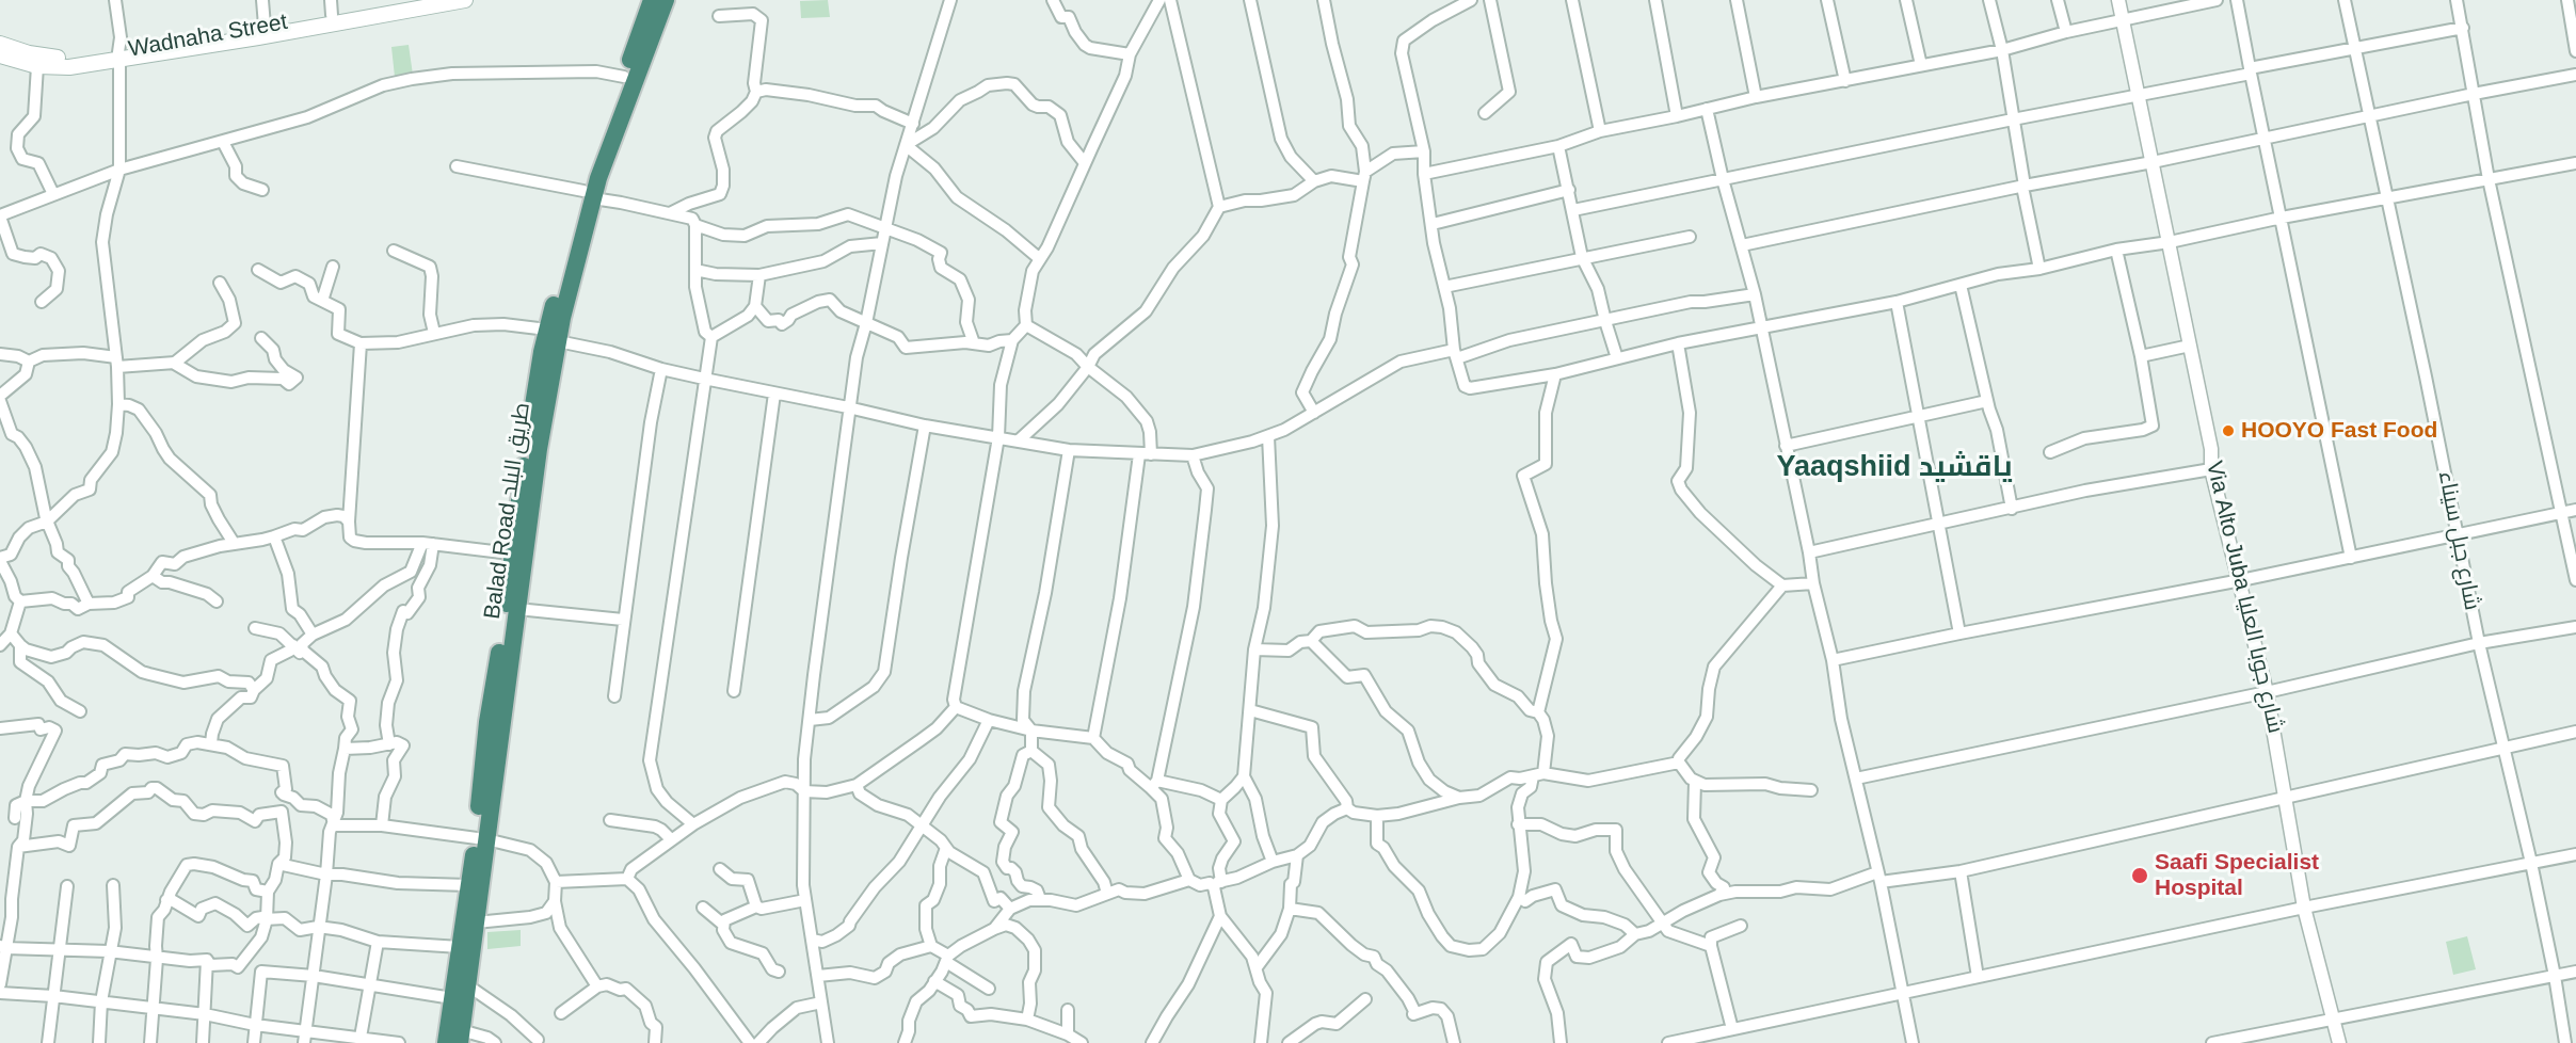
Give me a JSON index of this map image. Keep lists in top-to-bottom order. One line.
{"streets":{"highway":["Balad Road طريق البلد"],"main road":["Wadnaha Street"],"street":["شارع جبل سيناء","Via Alto Juba شارع جوبا العليا"]},"districts":["Yaaqshiid ياقشيد"],"places":["HOOYO Fast Food","Saafi Specialist Hospital"]}
